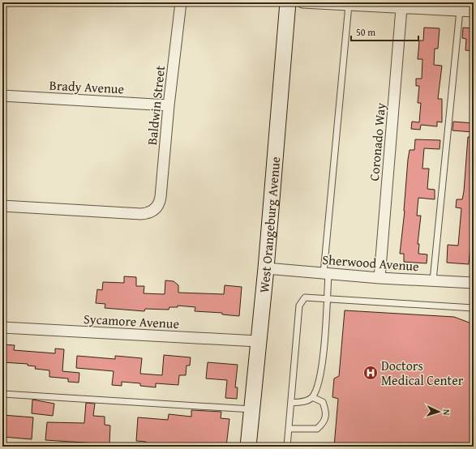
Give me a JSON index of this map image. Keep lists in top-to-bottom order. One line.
{"streets":{"street":["Brady Avenue","Baldwin Street","Coronado Way","West Orangeburg Avenue","Sherwood Avenue","Sycamore Avenue"]},"crossings":[["Brady Avenue","Baldwin Street"],["Coronado Way","Sherwood Avenue"],["West Orangeburg Avenue","Sherwood Avenue"],["West Orangeburg Avenue","Sycamore Avenue"]],"places":{"hospital":["Doctors Medical Center"]},"scale_bar":"50 m","north":"right"}
